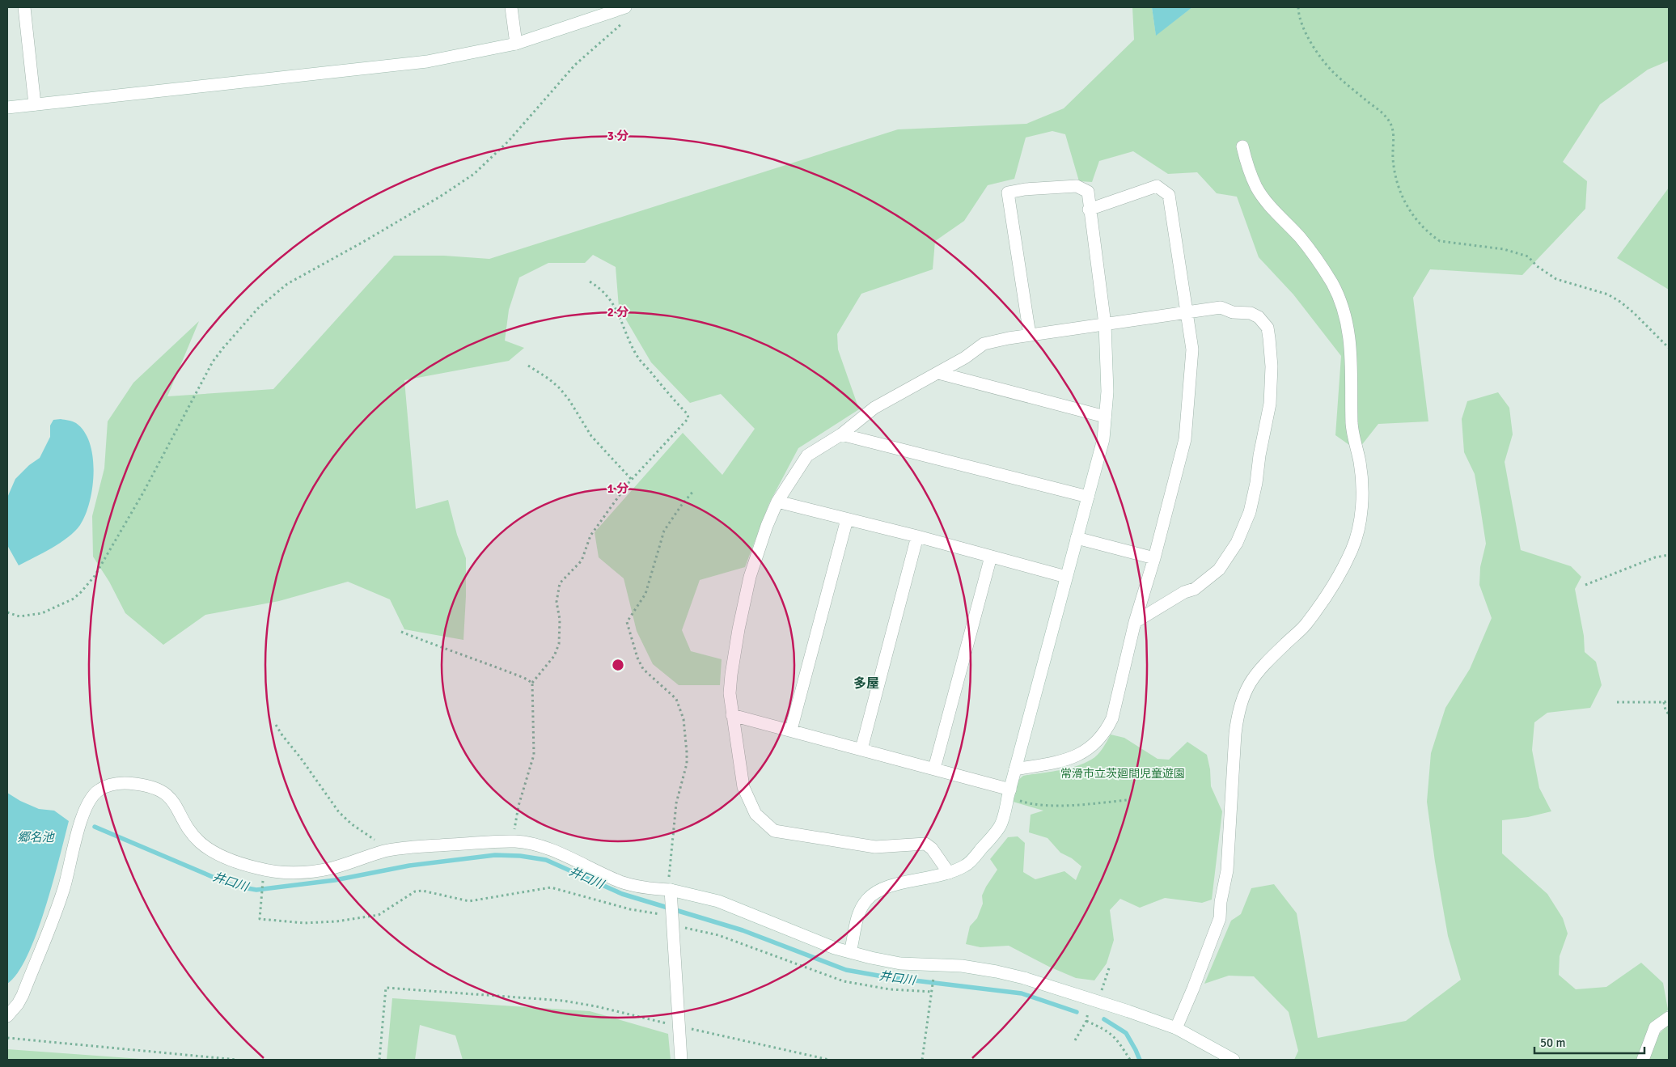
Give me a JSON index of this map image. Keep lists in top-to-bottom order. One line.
{"districts":["多屋"],"water":["郷名池","井口川"],"parks":["常滑市立茨廻間児童遊園"],"scale_bar":"50 m","rings":["3 分","2 分","1 分"]}
